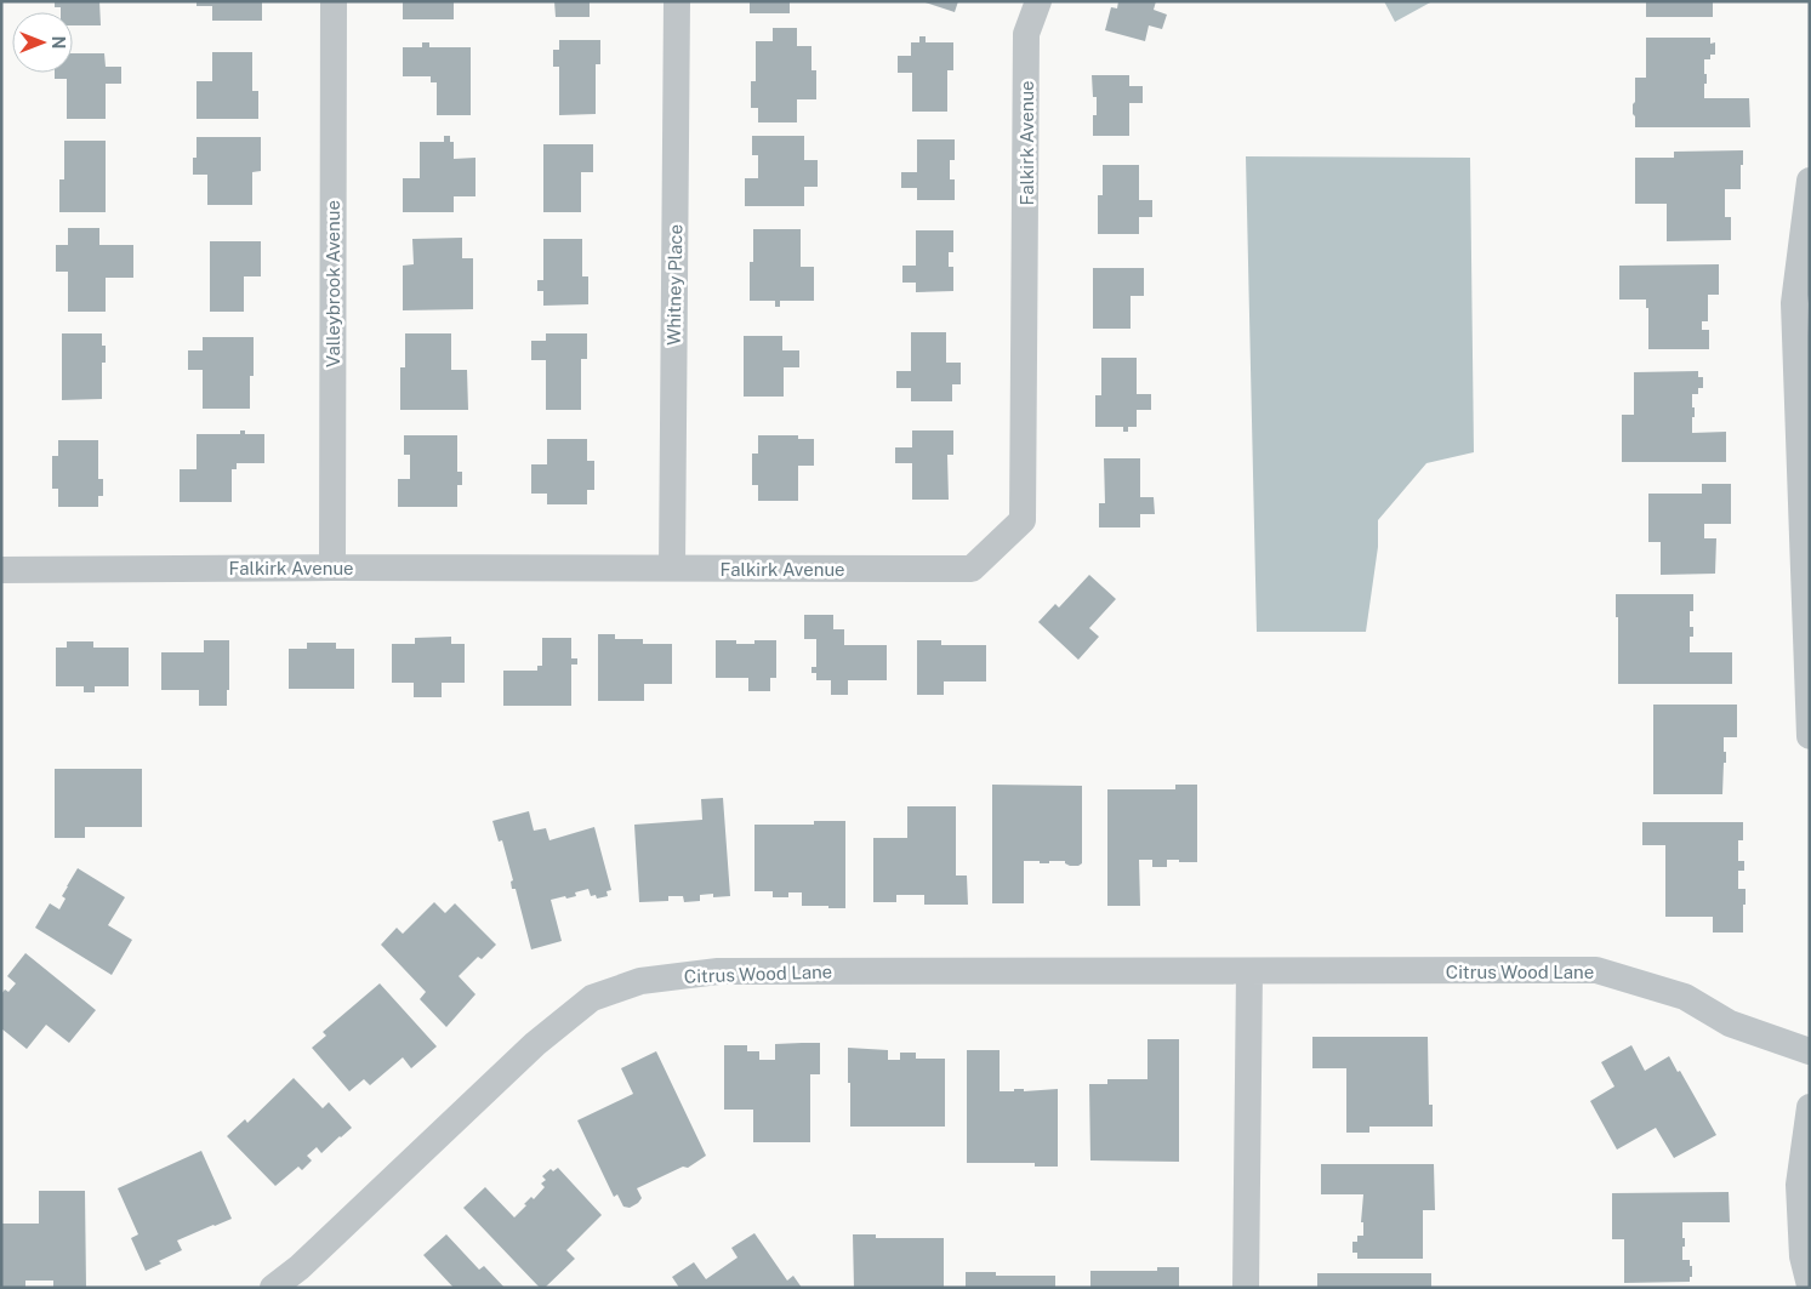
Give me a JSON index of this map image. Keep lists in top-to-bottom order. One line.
{"streets":{"street":["Falkirk Avenue","Valleybrook Avenue","Whitney Place","Citrus Wood Lane"]},"crossings":[["Falkirk Avenue","Valleybrook Avenue"],["Falkirk Avenue","Whitney Place"]],"north":"right"}
